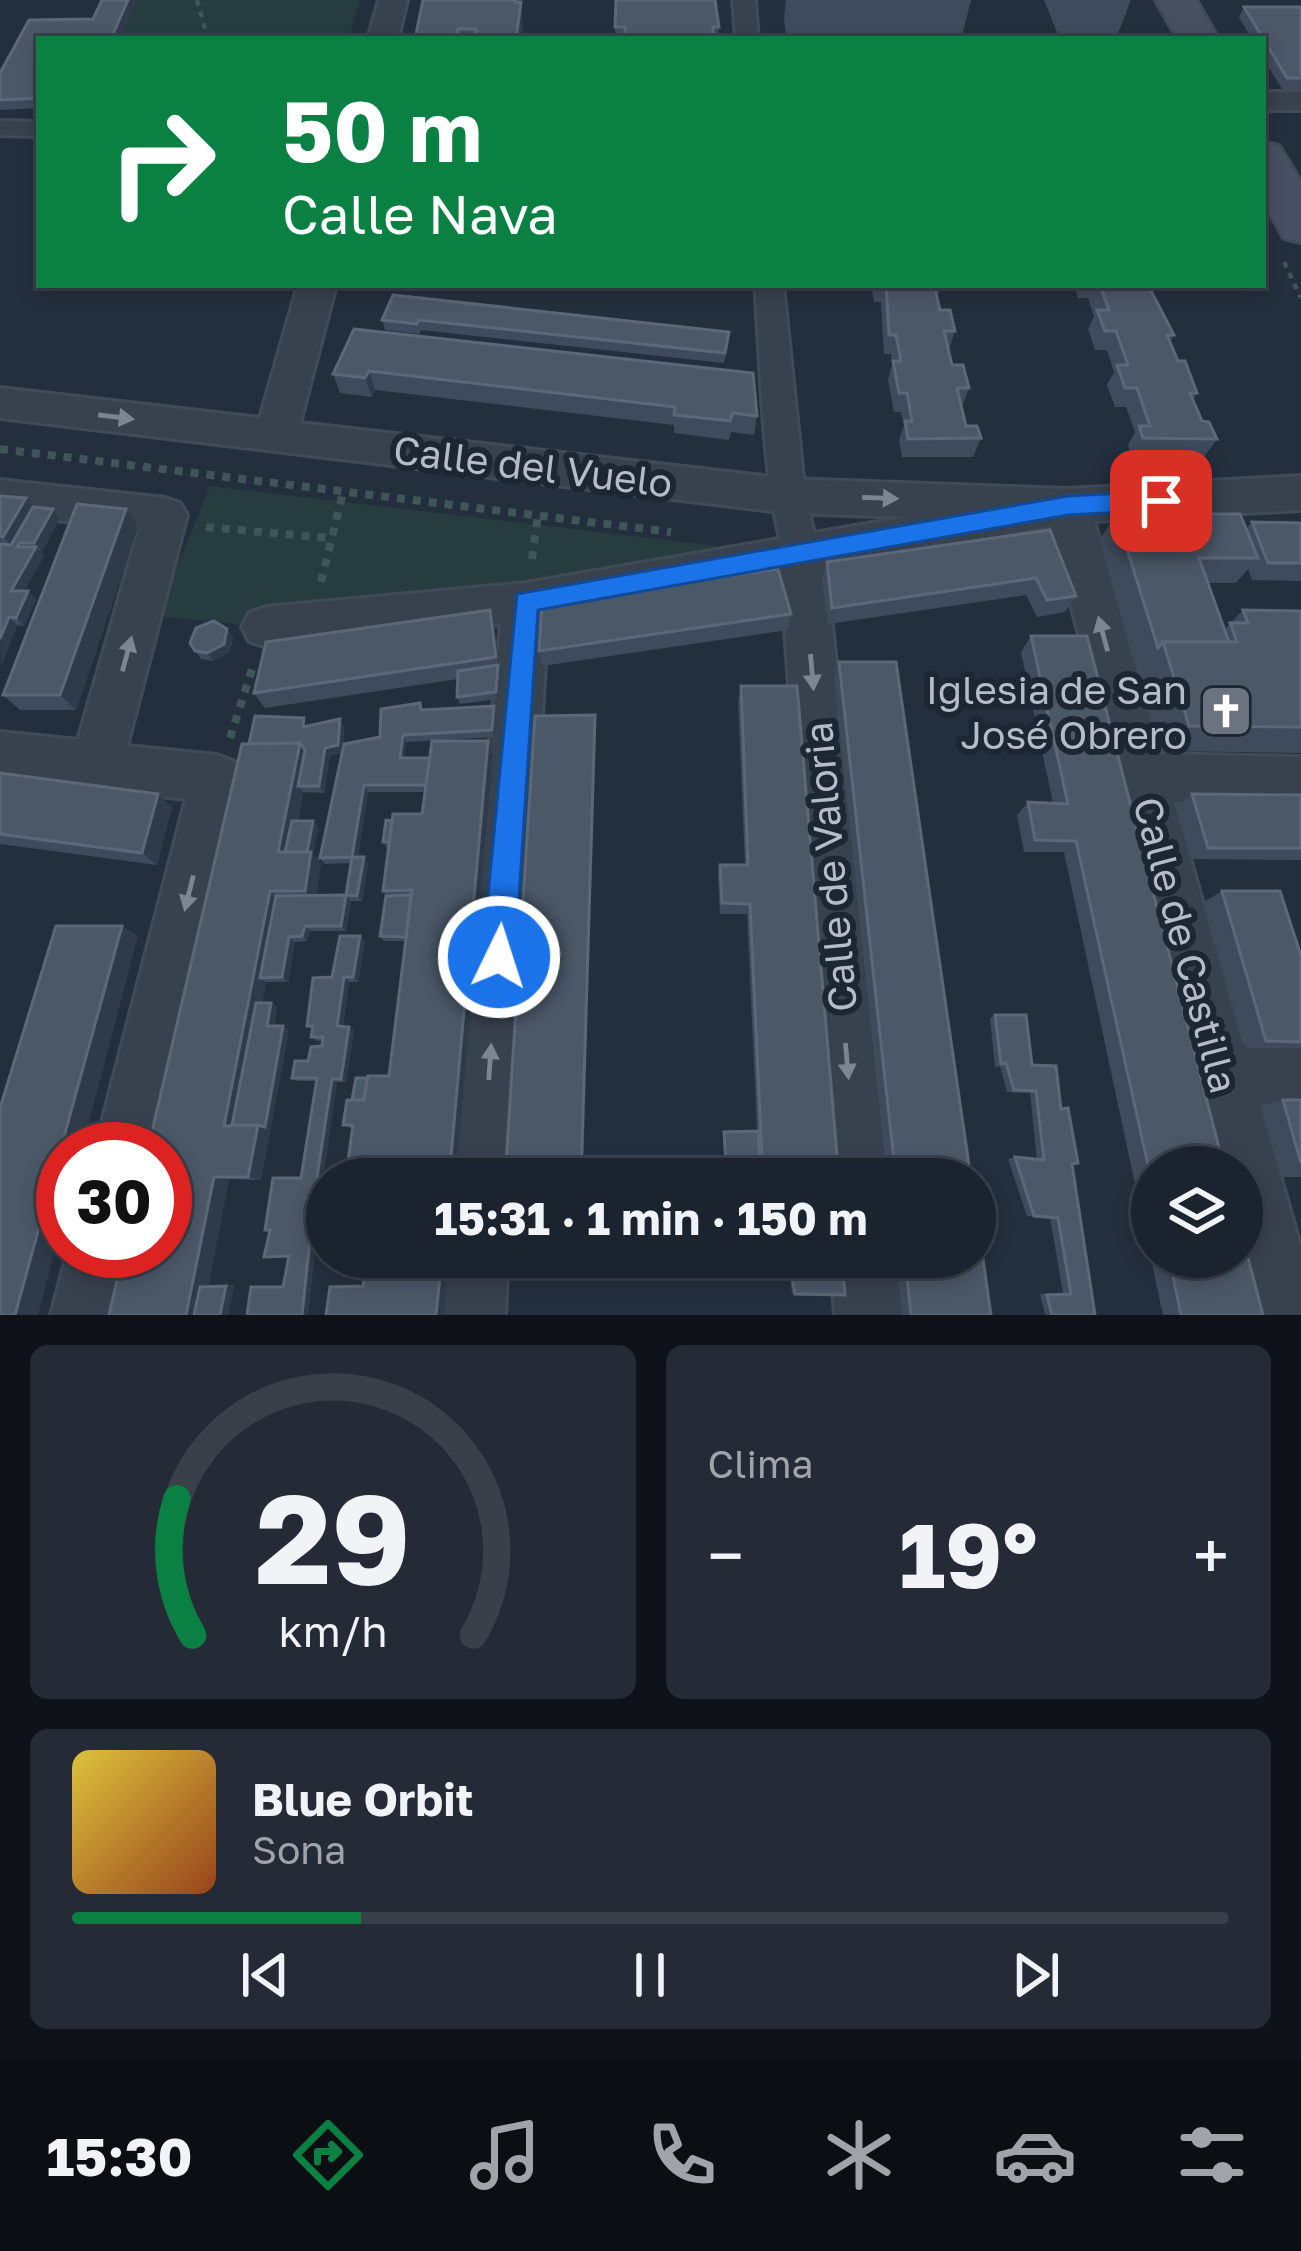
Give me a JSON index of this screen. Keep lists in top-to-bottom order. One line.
{"streets":{"street":["Calle del Vuelo","Calle de Valoria","Calle de Castilla"]},"crossings":[["Calle del Vuelo","Calle de Castilla"]],"places":{"church":["Iglesia de San José Obrero"]},"page":{"turn":["50 m","Calle Nava"],"limit":"30","trip":"15:31 · 1 min · 150 m","tile":"Clima","heat":["−","19°","+"],"song":["Blue Orbit","Sona"],"tabs":"15:30","gauge":["29","km/h"]}}
